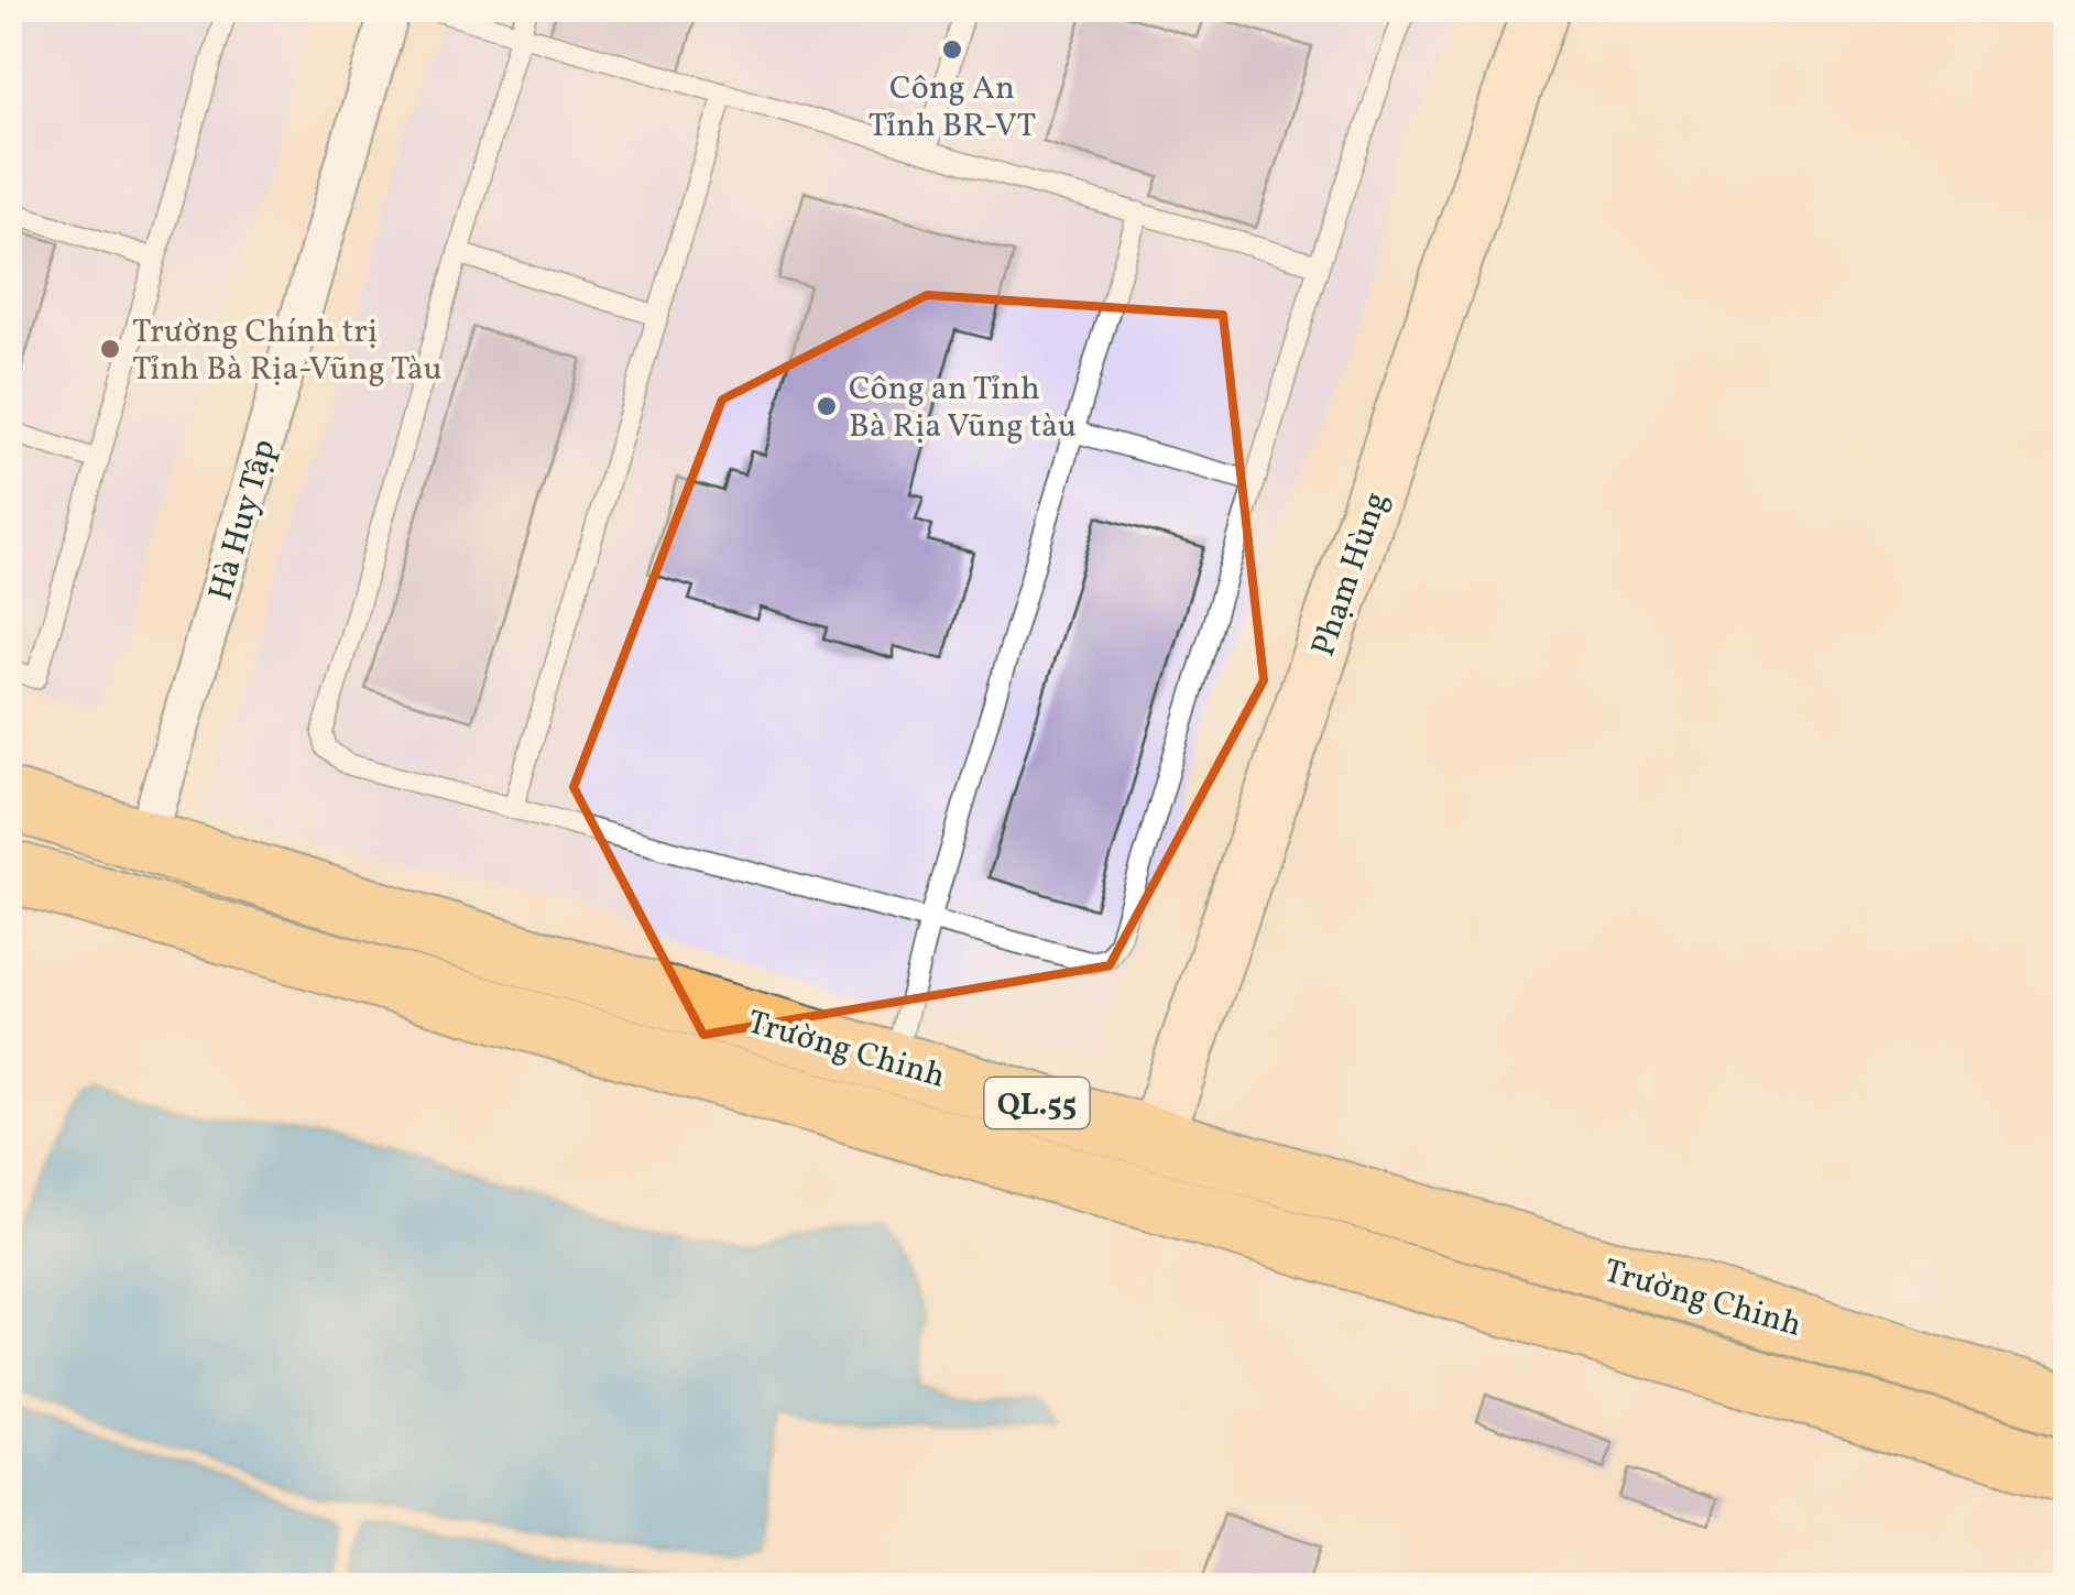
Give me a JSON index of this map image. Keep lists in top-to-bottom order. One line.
{"streets":{"highway":["Trường Chinh","QL.55"],"street":["Hà Huy Tập","Phạm Hùng"]},"crossings":[["Hà Huy Tập","Trường Chinh"],["Phạm Hùng","Trường Chinh"]],"places":["Công An Tỉnh BR-VT","Trường Chính trị Tỉnh Bà Rịa-Vũng Tàu","Công an Tỉnh Bà Rịa Vũng tàu"]}
